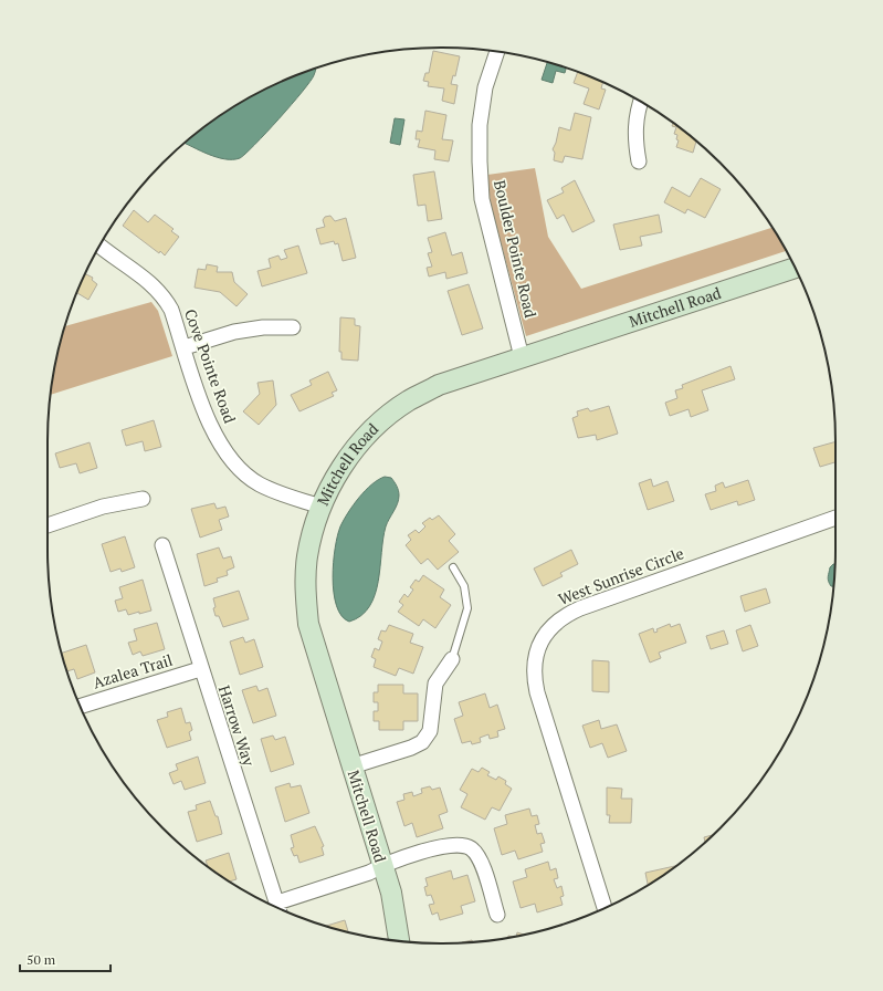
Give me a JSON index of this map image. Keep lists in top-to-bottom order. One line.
{"streets":{"main road":["Mitchell Road"],"street":["Boulder Pointe Road","Cove Pointe Road","West Sunrise Circle","Azalea Trail","Harrow Way"]},"crossings":[["Boulder Pointe Road","Mitchell Road"],["Mitchell Road","Cove Pointe Road"],["Azalea Trail","Harrow Way"]],"scale_bar":"50 m"}
